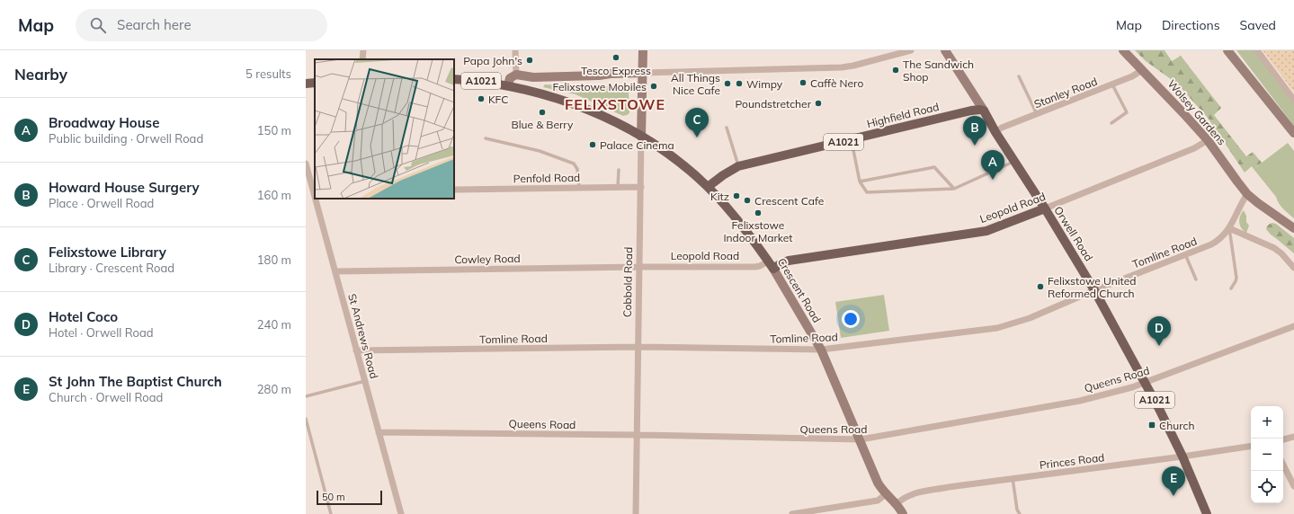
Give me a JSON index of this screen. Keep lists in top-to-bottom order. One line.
{"streets":{"main road":["A1021","Highfield Road","Leopold Road","Orwell Road","Crescent Road"],"street":["Stanley Road","Wolsey Gardens","Penfold Road","Tomline Road","Cowley Road","Cobbold Road","St Andrews Road","Queens Road","Princes Road"]},"crossings":[["A1021","Cobbold Road"],["A1021","Crescent Road"],["Stanley Road","Wolsey Gardens"],["Stanley Road","Orwell Road"],["Wolsey Gardens","Leopold Road"],["Highfield Road","Orwell Road"],["Highfield Road","Crescent Road"],["Penfold Road","Cobbold Road"],["Leopold Road","Orwell Road"],["Leopold Road","Cowley Road"],["Leopold Road","Cobbold Road"],["Leopold Road","Crescent Road"],["Orwell Road","Tomline Road"],["Orwell Road","Queens Road"],["Orwell Road","Princes Road"],["Tomline Road","Cobbold Road"],["Tomline Road","Crescent Road"],["Tomline Road","St Andrews Road"],["Cowley Road","Cobbold Road"],["Cowley Road","St Andrews Road"],["Cobbold Road","Crescent Road"],["Cobbold Road","Queens Road"],["Crescent Road","Queens Road"],["Crescent Road","Princes Road"],["St Andrews Road","Queens Road"]],"districts":["FELIXSTOWE"],"places":{"other":["Tesco Express","Papa John's","The Sandwich Shop","Caffè Nero","All Things Nice Cafe","Wimpy","Felixstowe Mobiles","KFC","Poundstretcher","Blue & Berry","Palace Cinema","Kitz","Crescent Cafe","Felixstowe Indoor Market","Felixstowe United Reformed Church"],"transit":["Church"]},"scale_bar":"50 m","page":{"header":"Map","search":"Search here","nav":["Map","Directions","Saved"],"heading":["Nearby","5 results"],"list":[{"mark":"A","name":"Broadway House","note":"Public building · Orwell Road","value":"150 m"},{"mark":"B","name":"Howard House Surgery","note":"Place · Orwell Road","value":"160 m"},{"mark":"C","name":"Felixstowe Library","note":"Library · Crescent Road","value":"180 m"},{"mark":"D","name":"Hotel Coco","note":"Hotel · Orwell Road","value":"240 m"},{"mark":"E","name":"St John The Baptist Church","note":"Church · Orwell Road","value":"280 m"}],"pins":["C","B","A","D","E"],"map_buttons":["+","−"],"scale":"50 m"}}
